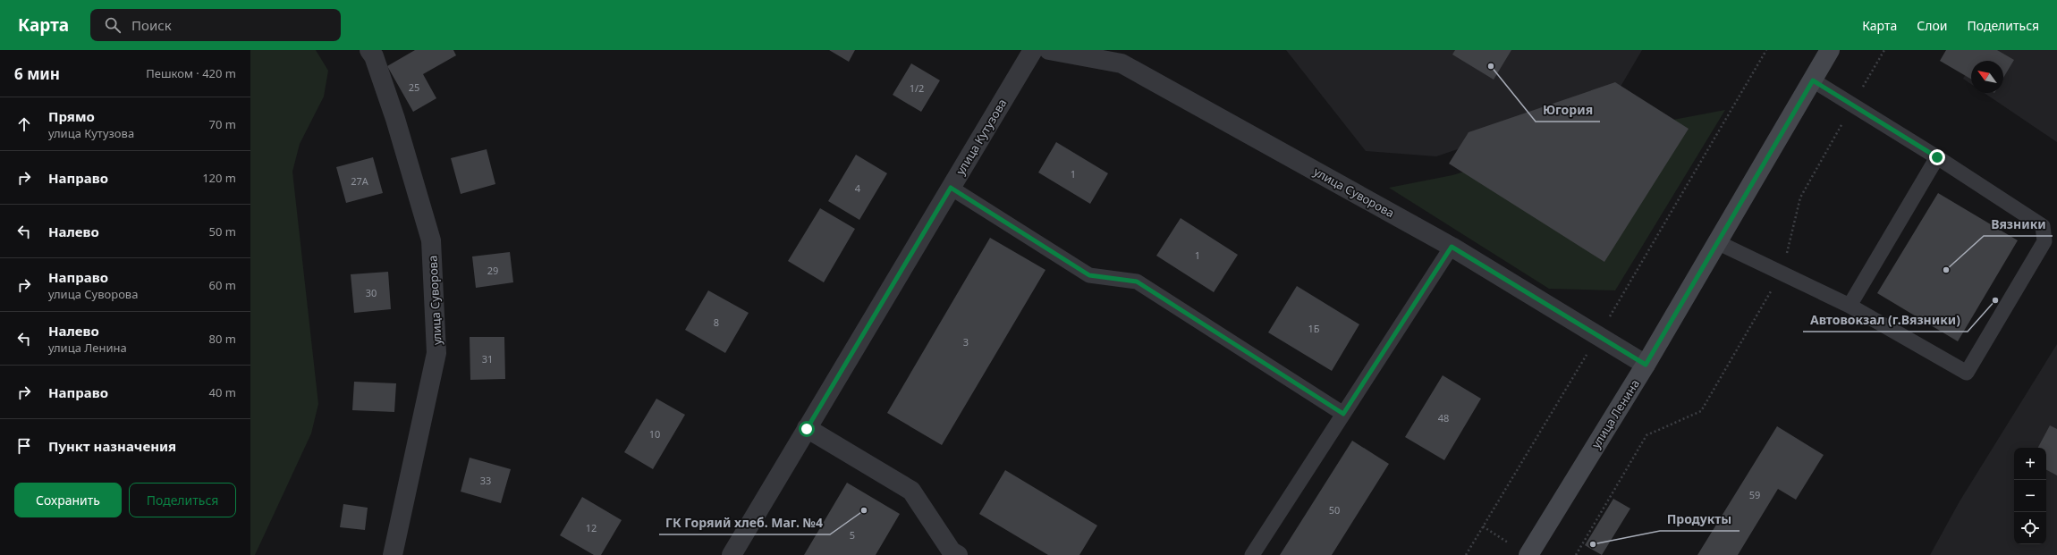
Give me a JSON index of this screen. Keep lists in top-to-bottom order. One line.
{"streets":{"main road":["улица Ленина"],"street":["улица Кутузова","улица Суворова"]},"crossings":[["улица Суворова","улица Ленина"]],"places":["Югория","Вязники","Автовокзал (г.Вязники)","ГК Горяий хлеб. Маг. №4","Продукты"],"house_numbers":["25","1/2","1","27А","4","1","29","30","8","1Б","3","31","48","10","33","59","50","12","5"],"north":"top left","page":{"header":"Карта","search":"Поиск","nav":["Карта","Слои","Поделиться"],"heading":["6 мин","Пешком · 420 m"],"list":[["Прямо","улица Кутузова","70 m"],["Направо","120 m"],["Налево","50 m"],["Направо","улица Суворова","60 m"],["Налево","улица Ленина","80 m"],["Направо","40 m"],"Пункт назначения"],"map_buttons":["+","−"],"buttons":["Сохранить","Поделиться"]}}
